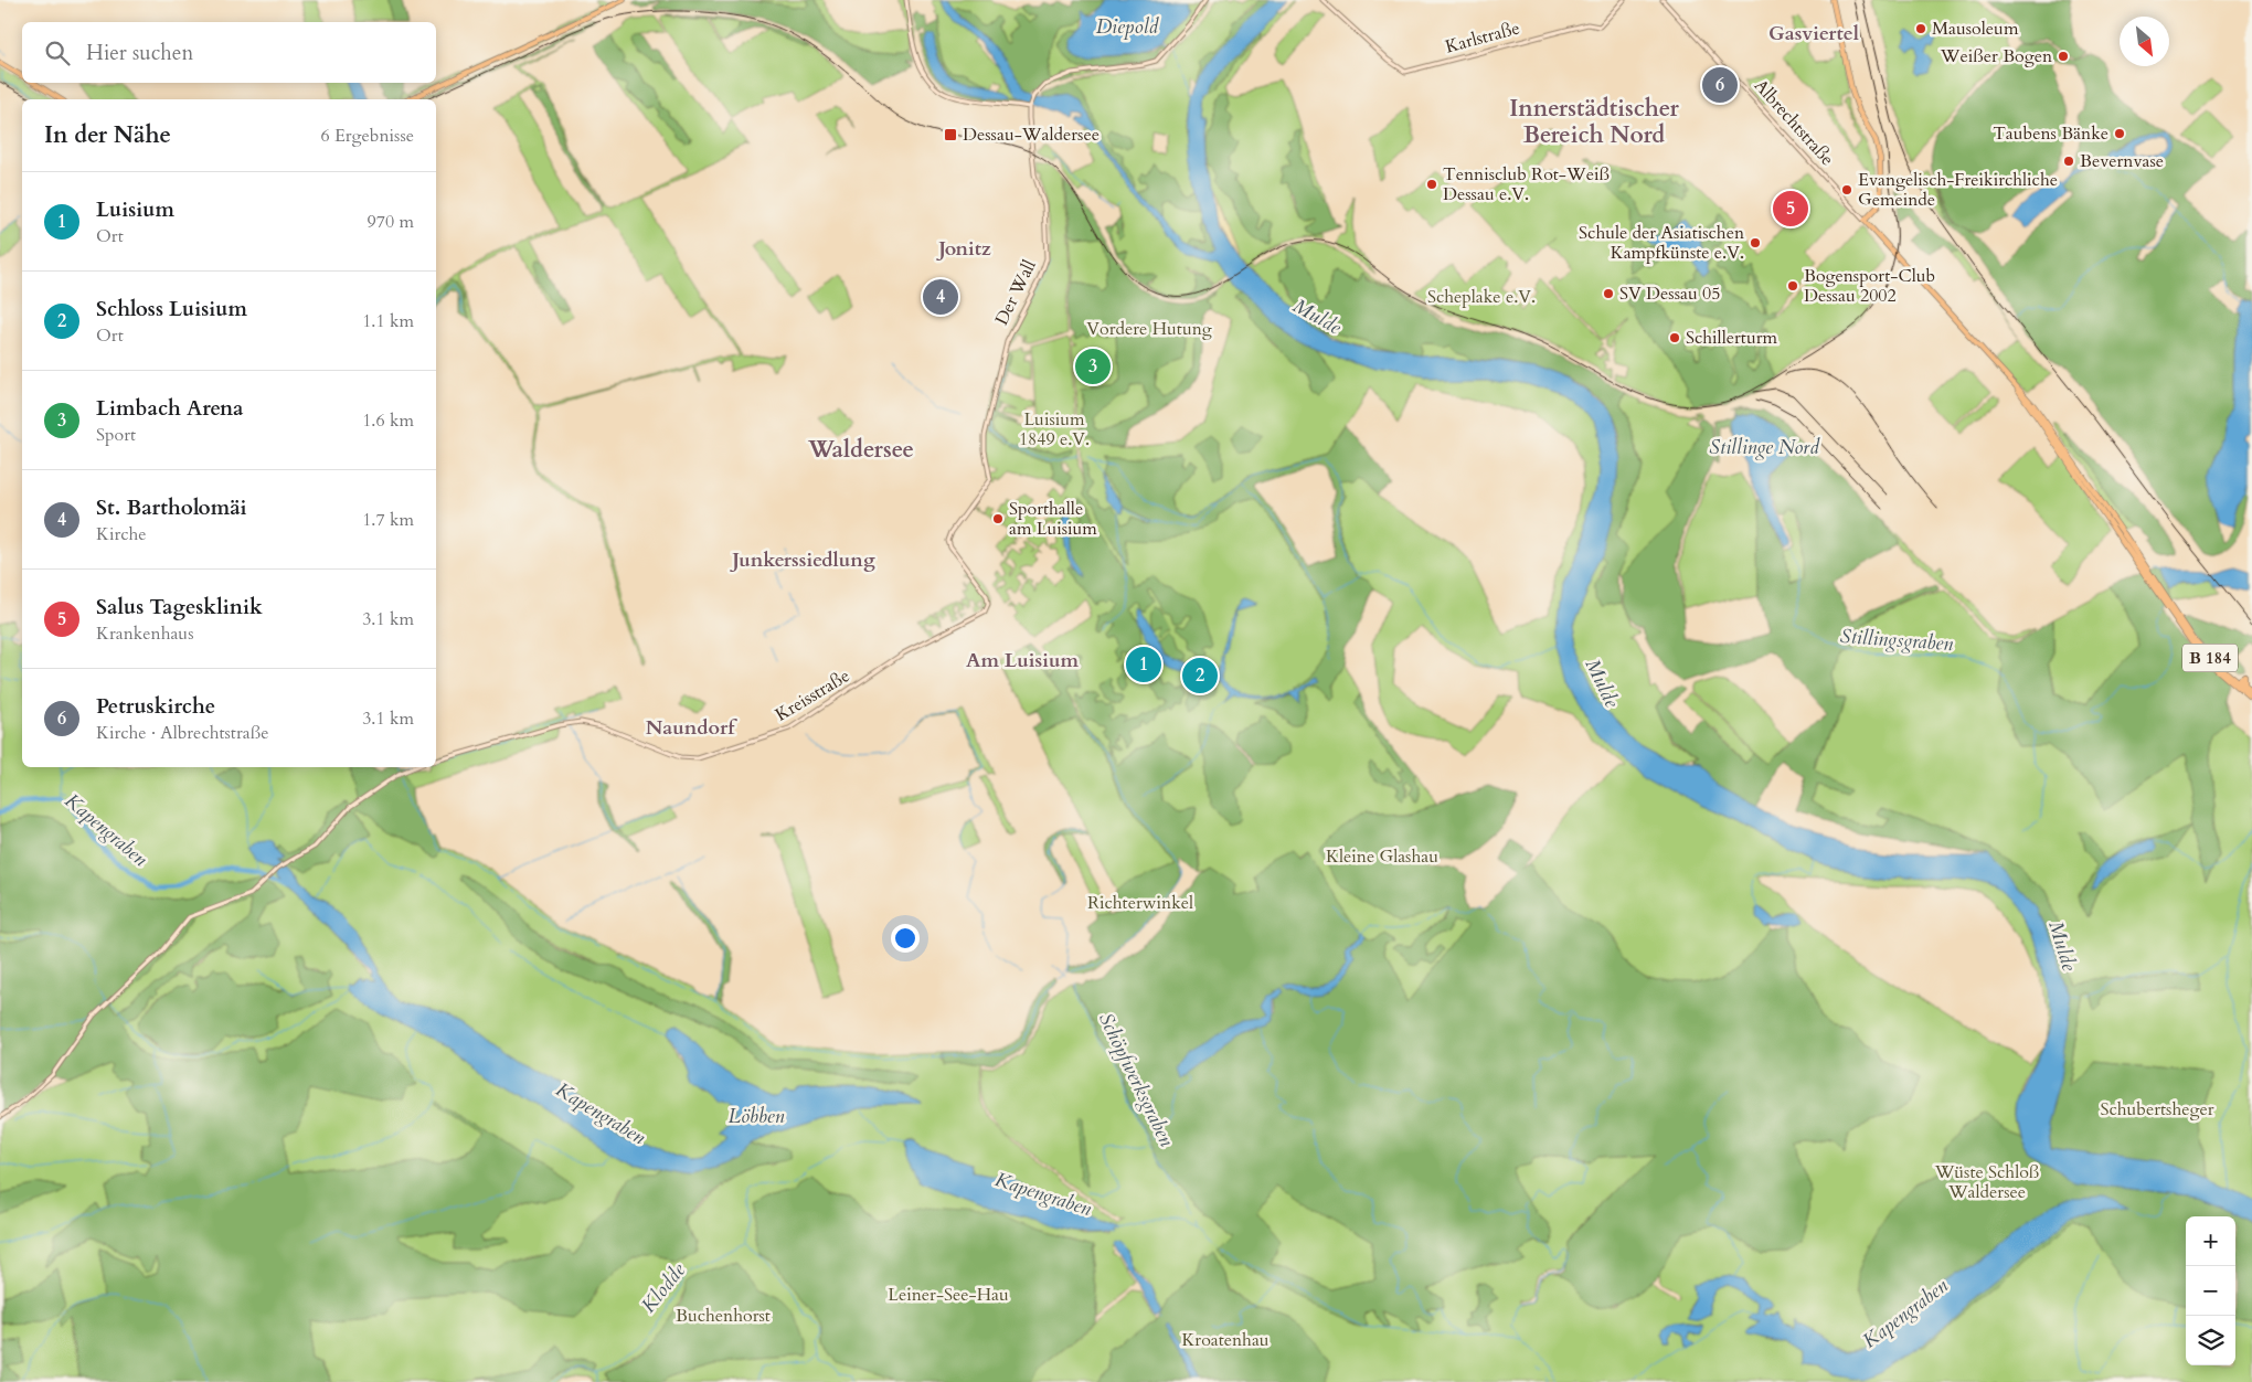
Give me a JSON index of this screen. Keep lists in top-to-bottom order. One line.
{"streets":{"highway":["B 184"],"main road":["Karlstraße","Albrechtstraße","Der Wall","Kreisstraße"]},"crossings":[["Albrechtstraße","B 184"],["Der Wall","Kreisstraße"]],"districts":["Gasviertel","Innerstädtischer Bereich Nord","Jonitz","Waldersee","Junkerssiedlung","Am Luisium","Naundorf"],"water":["Diepold","Mulde","Stillinge Nord","Stillingsgraben","Kapengraben","Schöpfwerksgraben","Löbben","Klodde"],"parks":["Scheplake e.V.","Vordere Hutung","Luisium 1849 e.V.","Kleine Glashau","Richterwinkel","Schubertsheger","Wüste Schloß Waldersee","Leiner-See-Hau","Buchenhorst","Kroatenhau"],"places":{"other":["Mausoleum","Weißer Bogen","Taubens Bänke","Bevernvase","Tennisclub Rot-Weiß Dessau e.V.","Evangelisch-Freikirchliche Gemeinde","Schule der Asiatischen Kampfkünste e.V.","Bogensport-Club Dessau 2002","SV Dessau 05","Schillerturm","Sporthalle am Luisium"],"transit":["Dessau-Waldersee"]},"north":"bottom right","page":{"search":"Hier suchen","pins":["6","5","4","3","1","2"],"heading":["In der Nähe","6 Ergebnisse"],"list":[{"mark":"1","name":"Luisium","note":"Ort","value":"970 m"},{"mark":"2","name":"Schloss Luisium","note":"Ort","value":"1.1 km"},{"mark":"3","name":"Limbach Arena","note":"Sport","value":"1.6 km"},{"mark":"4","name":"St. Bartholomäi","note":"Kirche","value":"1.7 km"},{"mark":"5","name":"Salus Tagesklinik","note":"Krankenhaus","value":"3.1 km"},{"mark":"6","name":"Petruskirche","note":"Kirche · Albrechtstraße","value":"3.1 km"}],"map_buttons":["+","−"]}}
